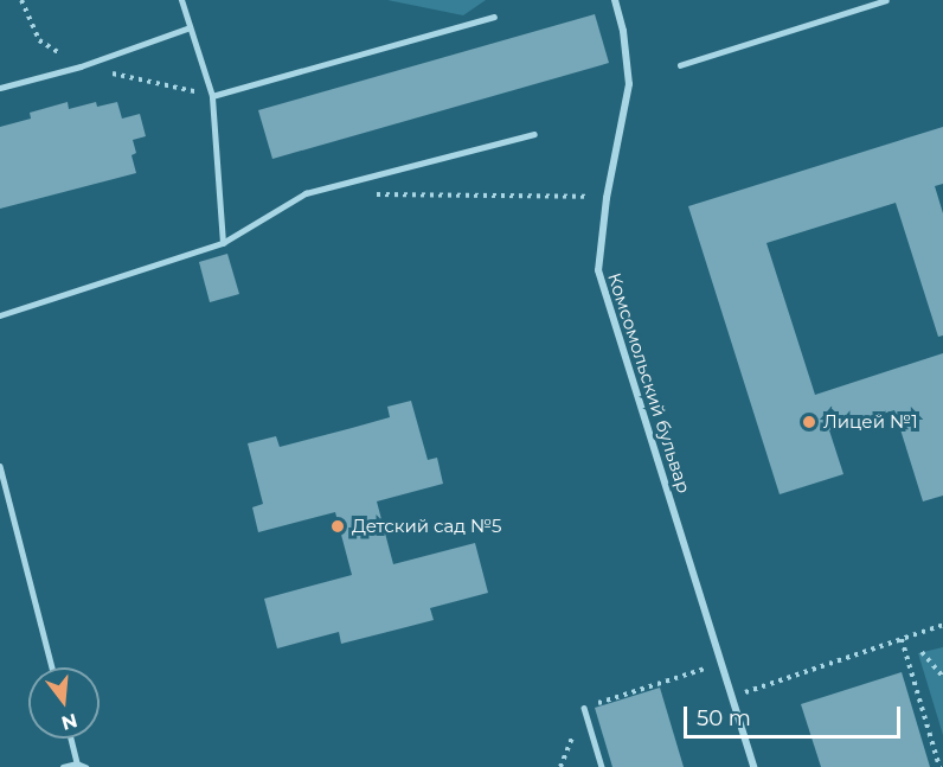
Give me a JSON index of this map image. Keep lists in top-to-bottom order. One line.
{"streets":{"street":["Комсомольский бульвар"]},"places":["Лицей №1","Детский сад №5"],"scale_bar":"50 m","north":"bottom"}
